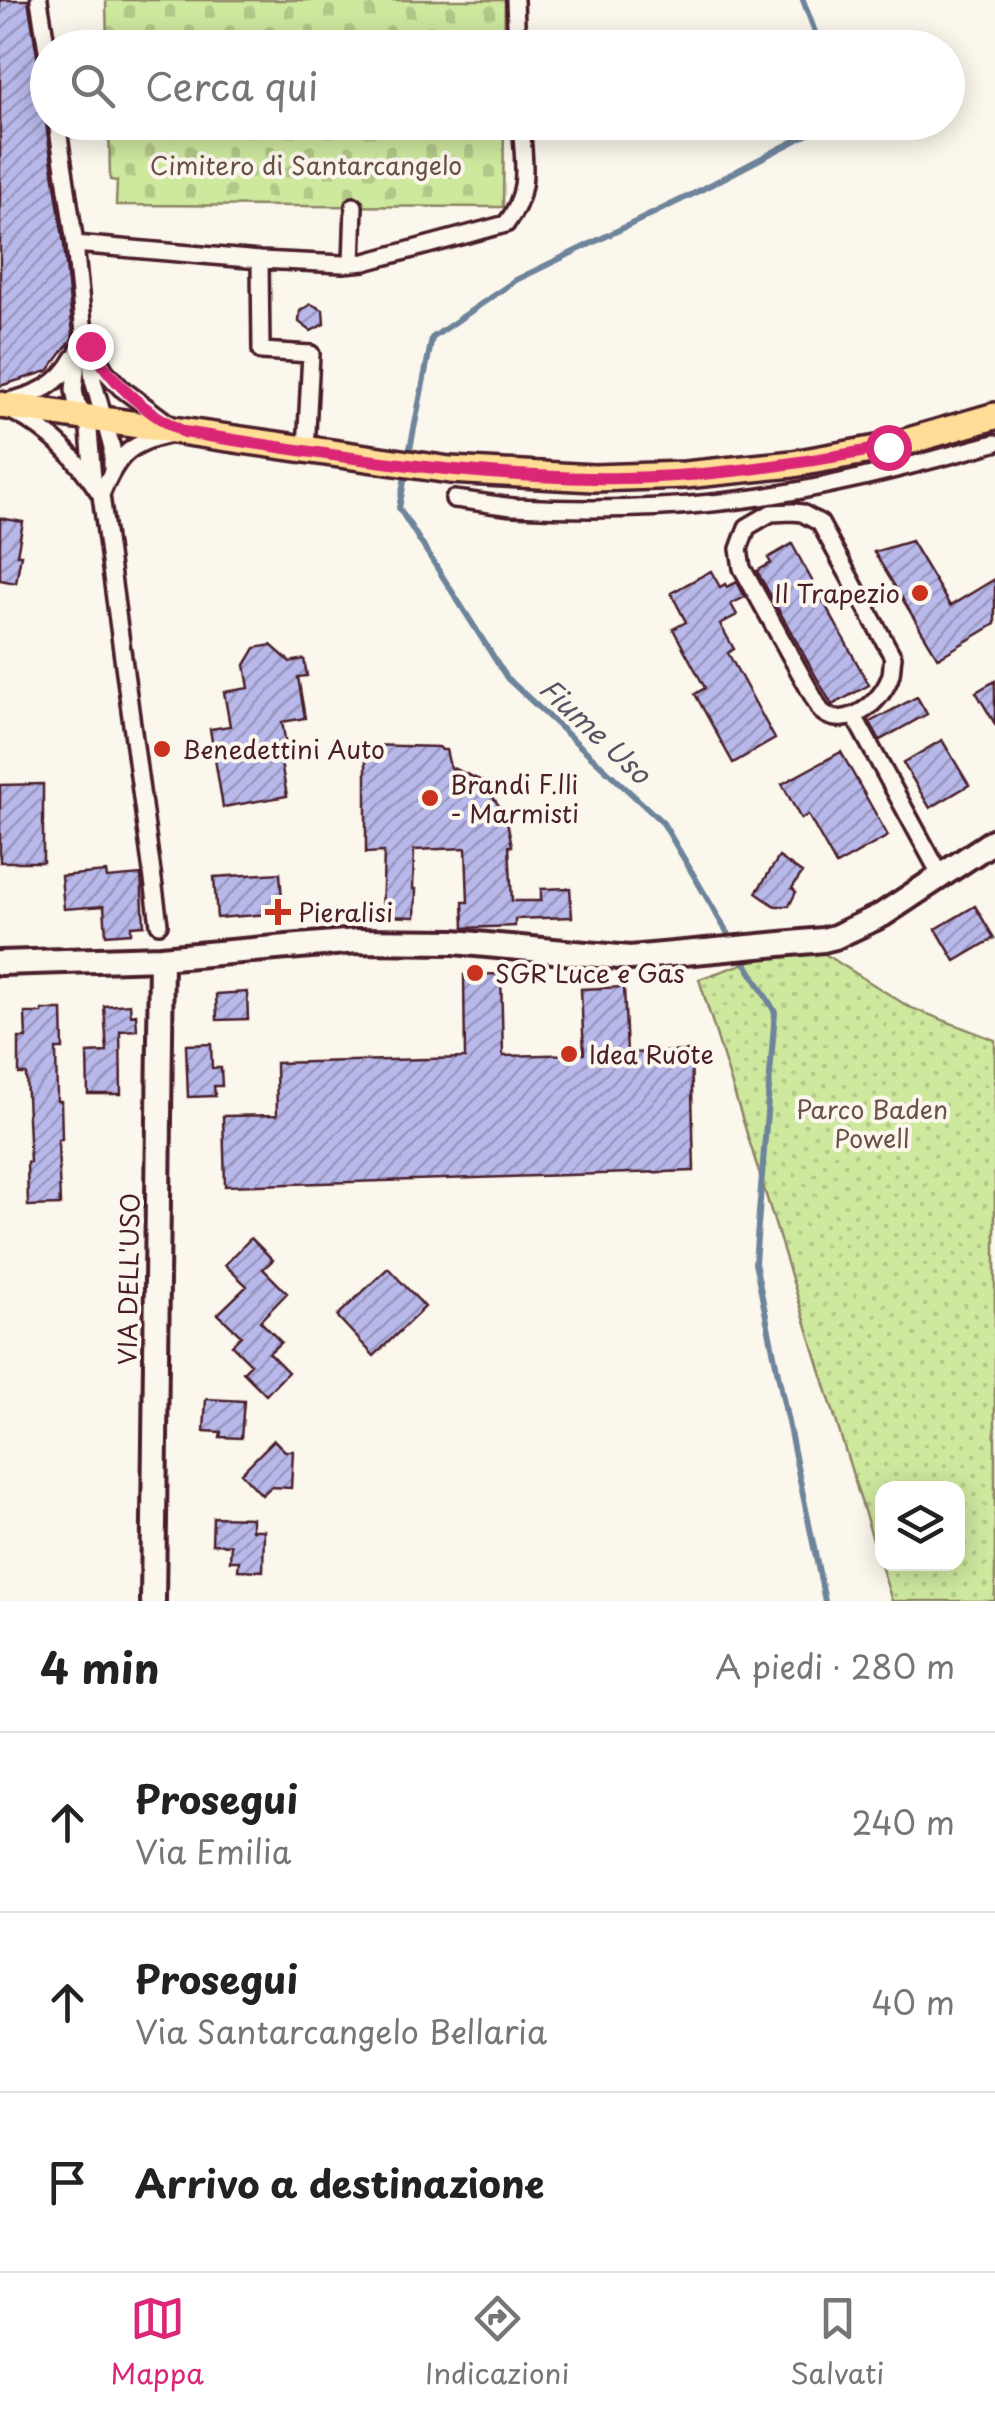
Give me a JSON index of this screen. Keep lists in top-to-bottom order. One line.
{"streets":{"street":["VIA DELL'USO"]},"water":["Fiume Uso"],"parks":["Cimitero di Santarcangelo","Parco Baden Powell"],"places":{"other":["Il Trapezio","Benedettini Auto","Brandi F.lli - Marmisti","SGR Luce e Gas","Idea Ruote"],"health":["Pieralisi"]},"page":{"search":"Cerca qui","heading":["4 min","A piedi · 280 m"],"list":[["Prosegui","Via Emilia","240 m"],["Prosegui","Via Santarcangelo Bellaria","40 m"],"Arrivo a destinazione"],"nav":["Mappa","Indicazioni","Salvati"]}}
